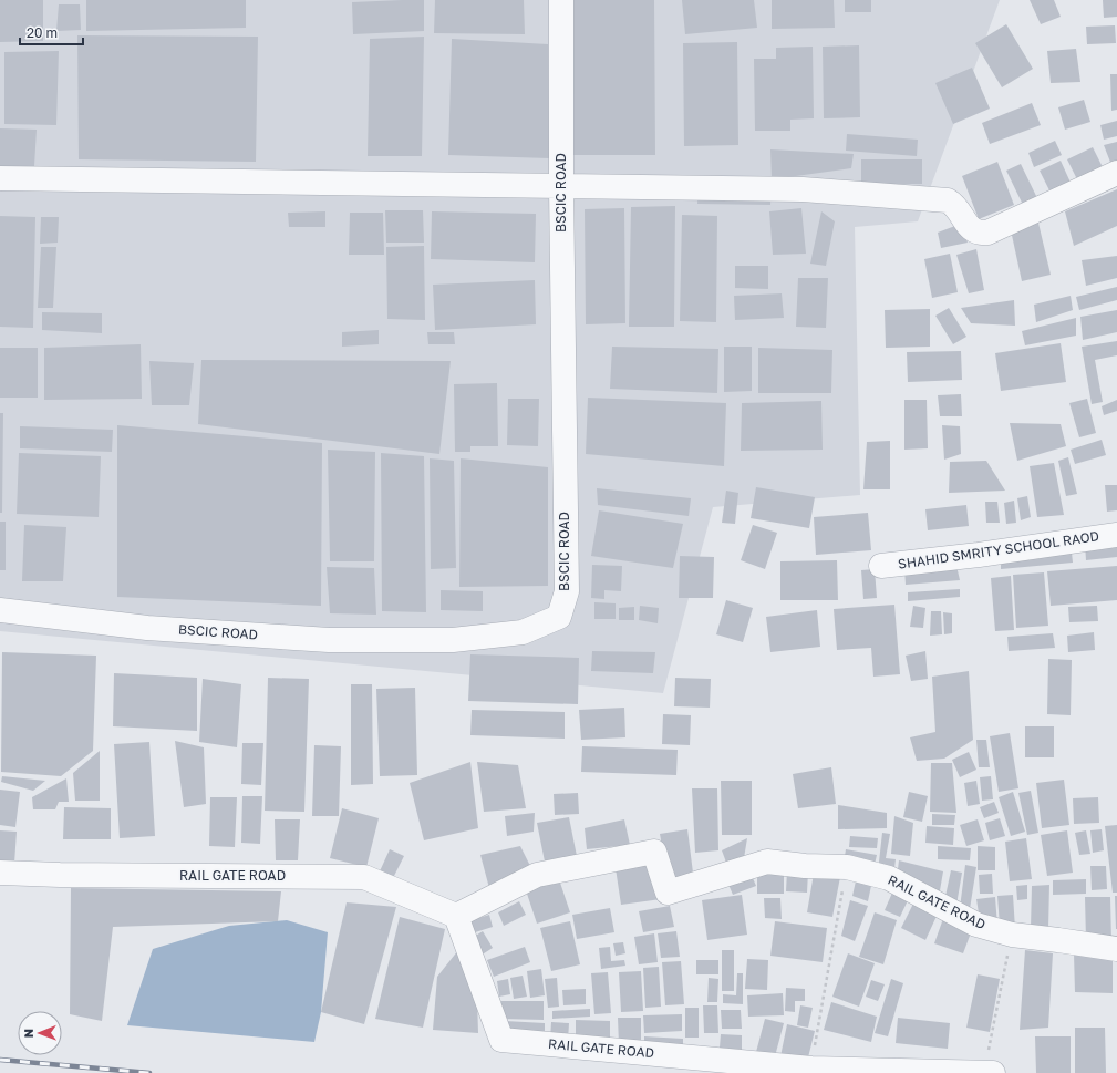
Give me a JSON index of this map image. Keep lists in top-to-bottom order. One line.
{"streets":{"street":["BSCIC ROAD","SHAHID SMRITY SCHOOL RAOD","RAIL GATE ROAD"]},"scale_bar":"20 m","north":"left"}
